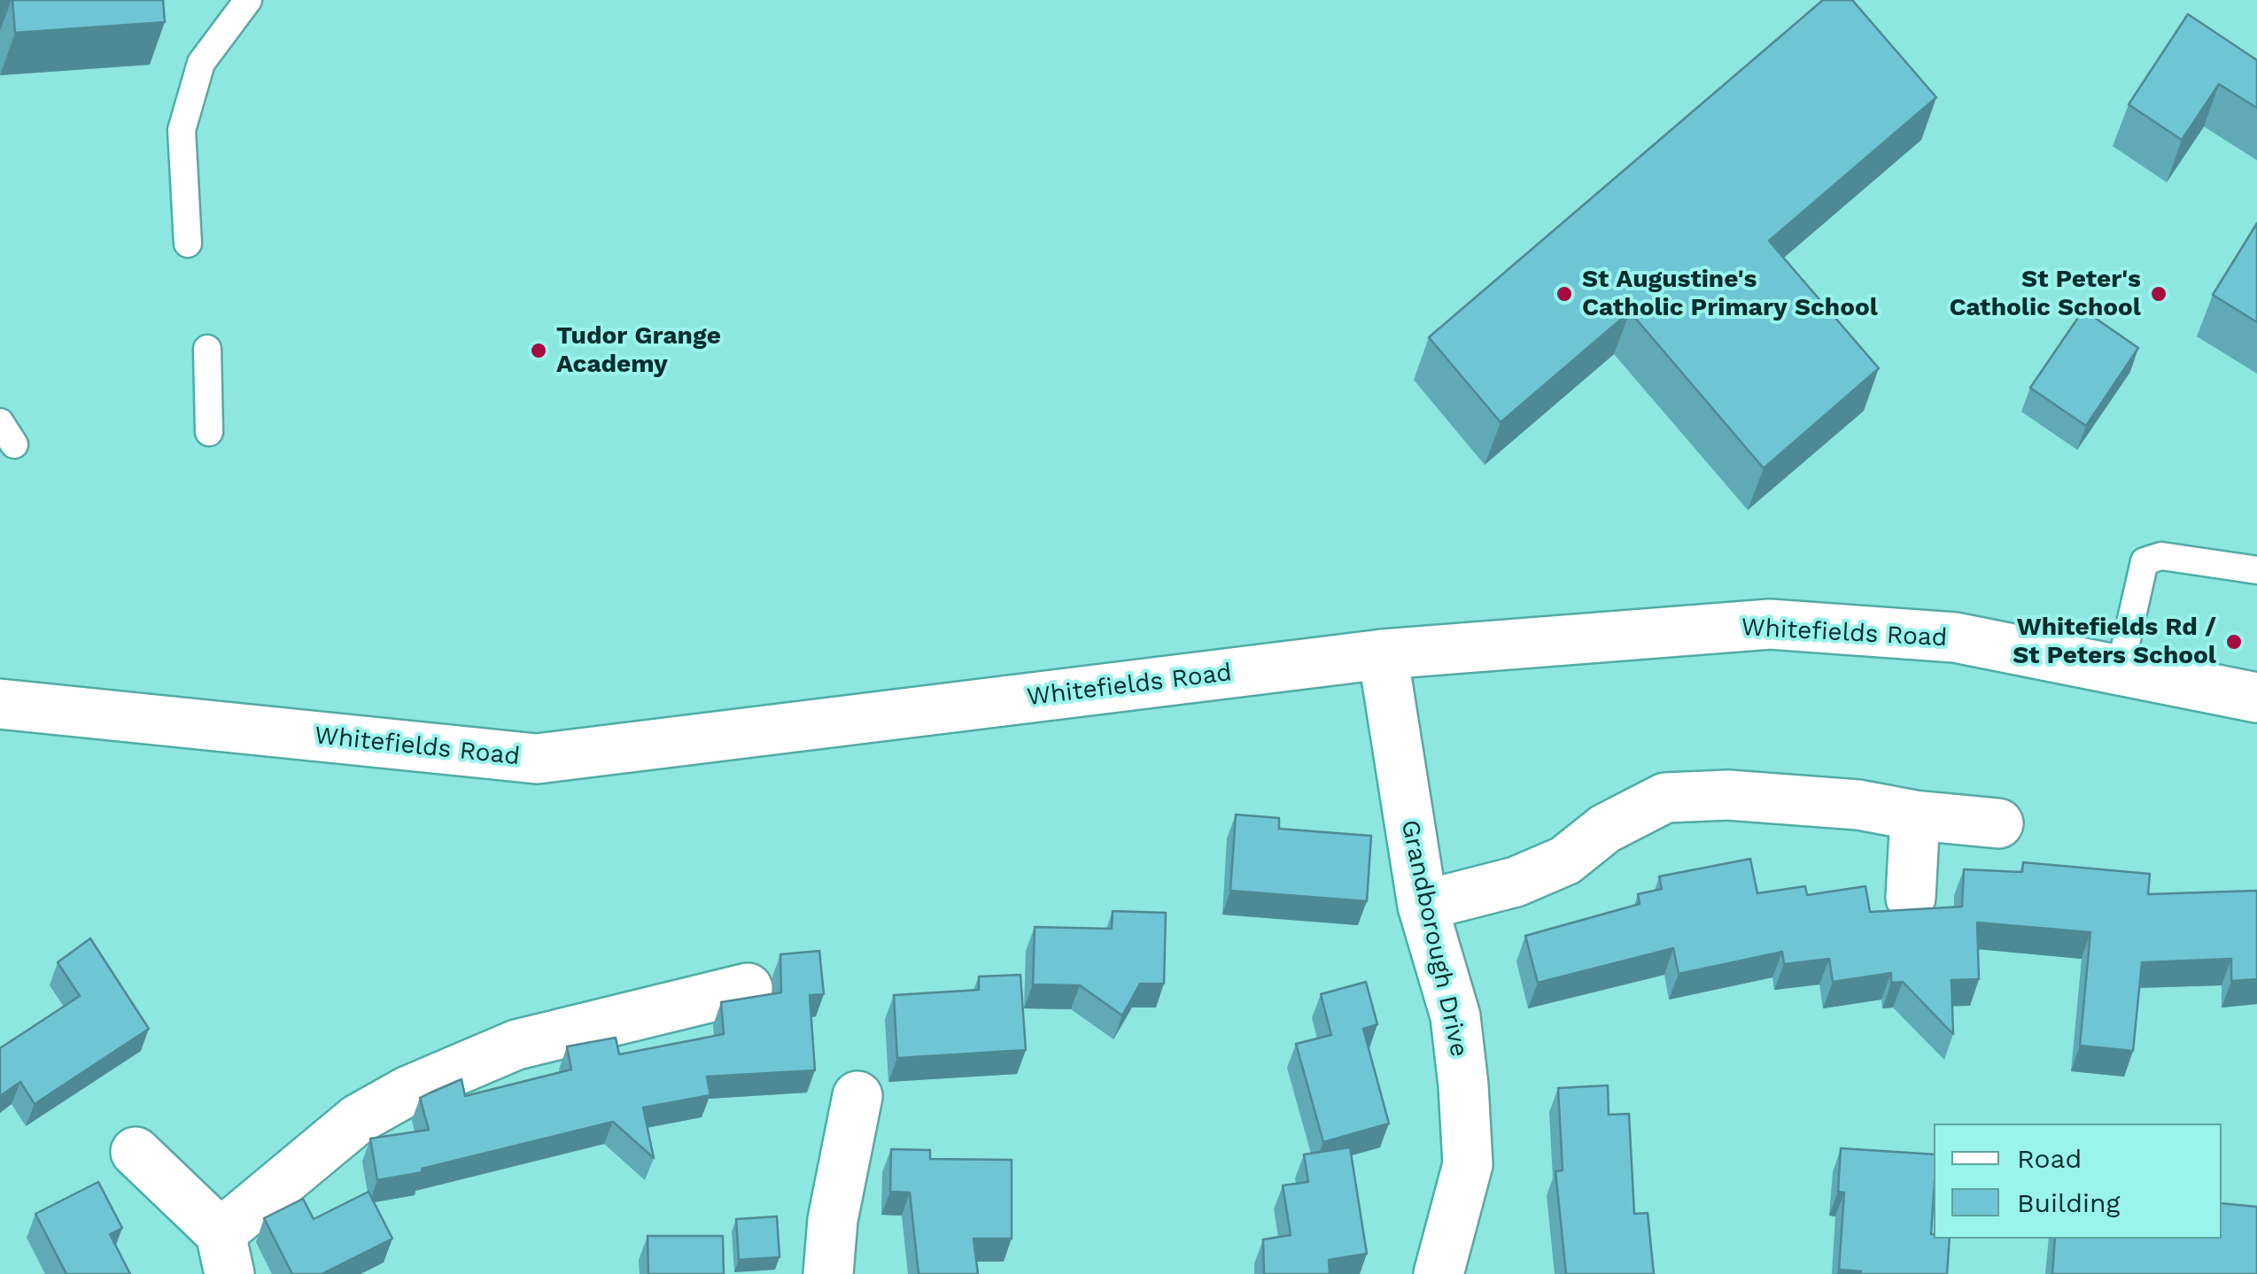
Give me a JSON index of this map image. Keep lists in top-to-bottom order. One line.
{"streets":{"street":["Whitefields Road","Grandborough Drive"]},"crossings":[["Whitefields Road","Grandborough Drive"]],"places":["St Augustine's Catholic Primary School","St Peter's Catholic School","Tudor Grange Academy","Whitefields Rd / St Peters School"],"legend":["Road","Building"]}
